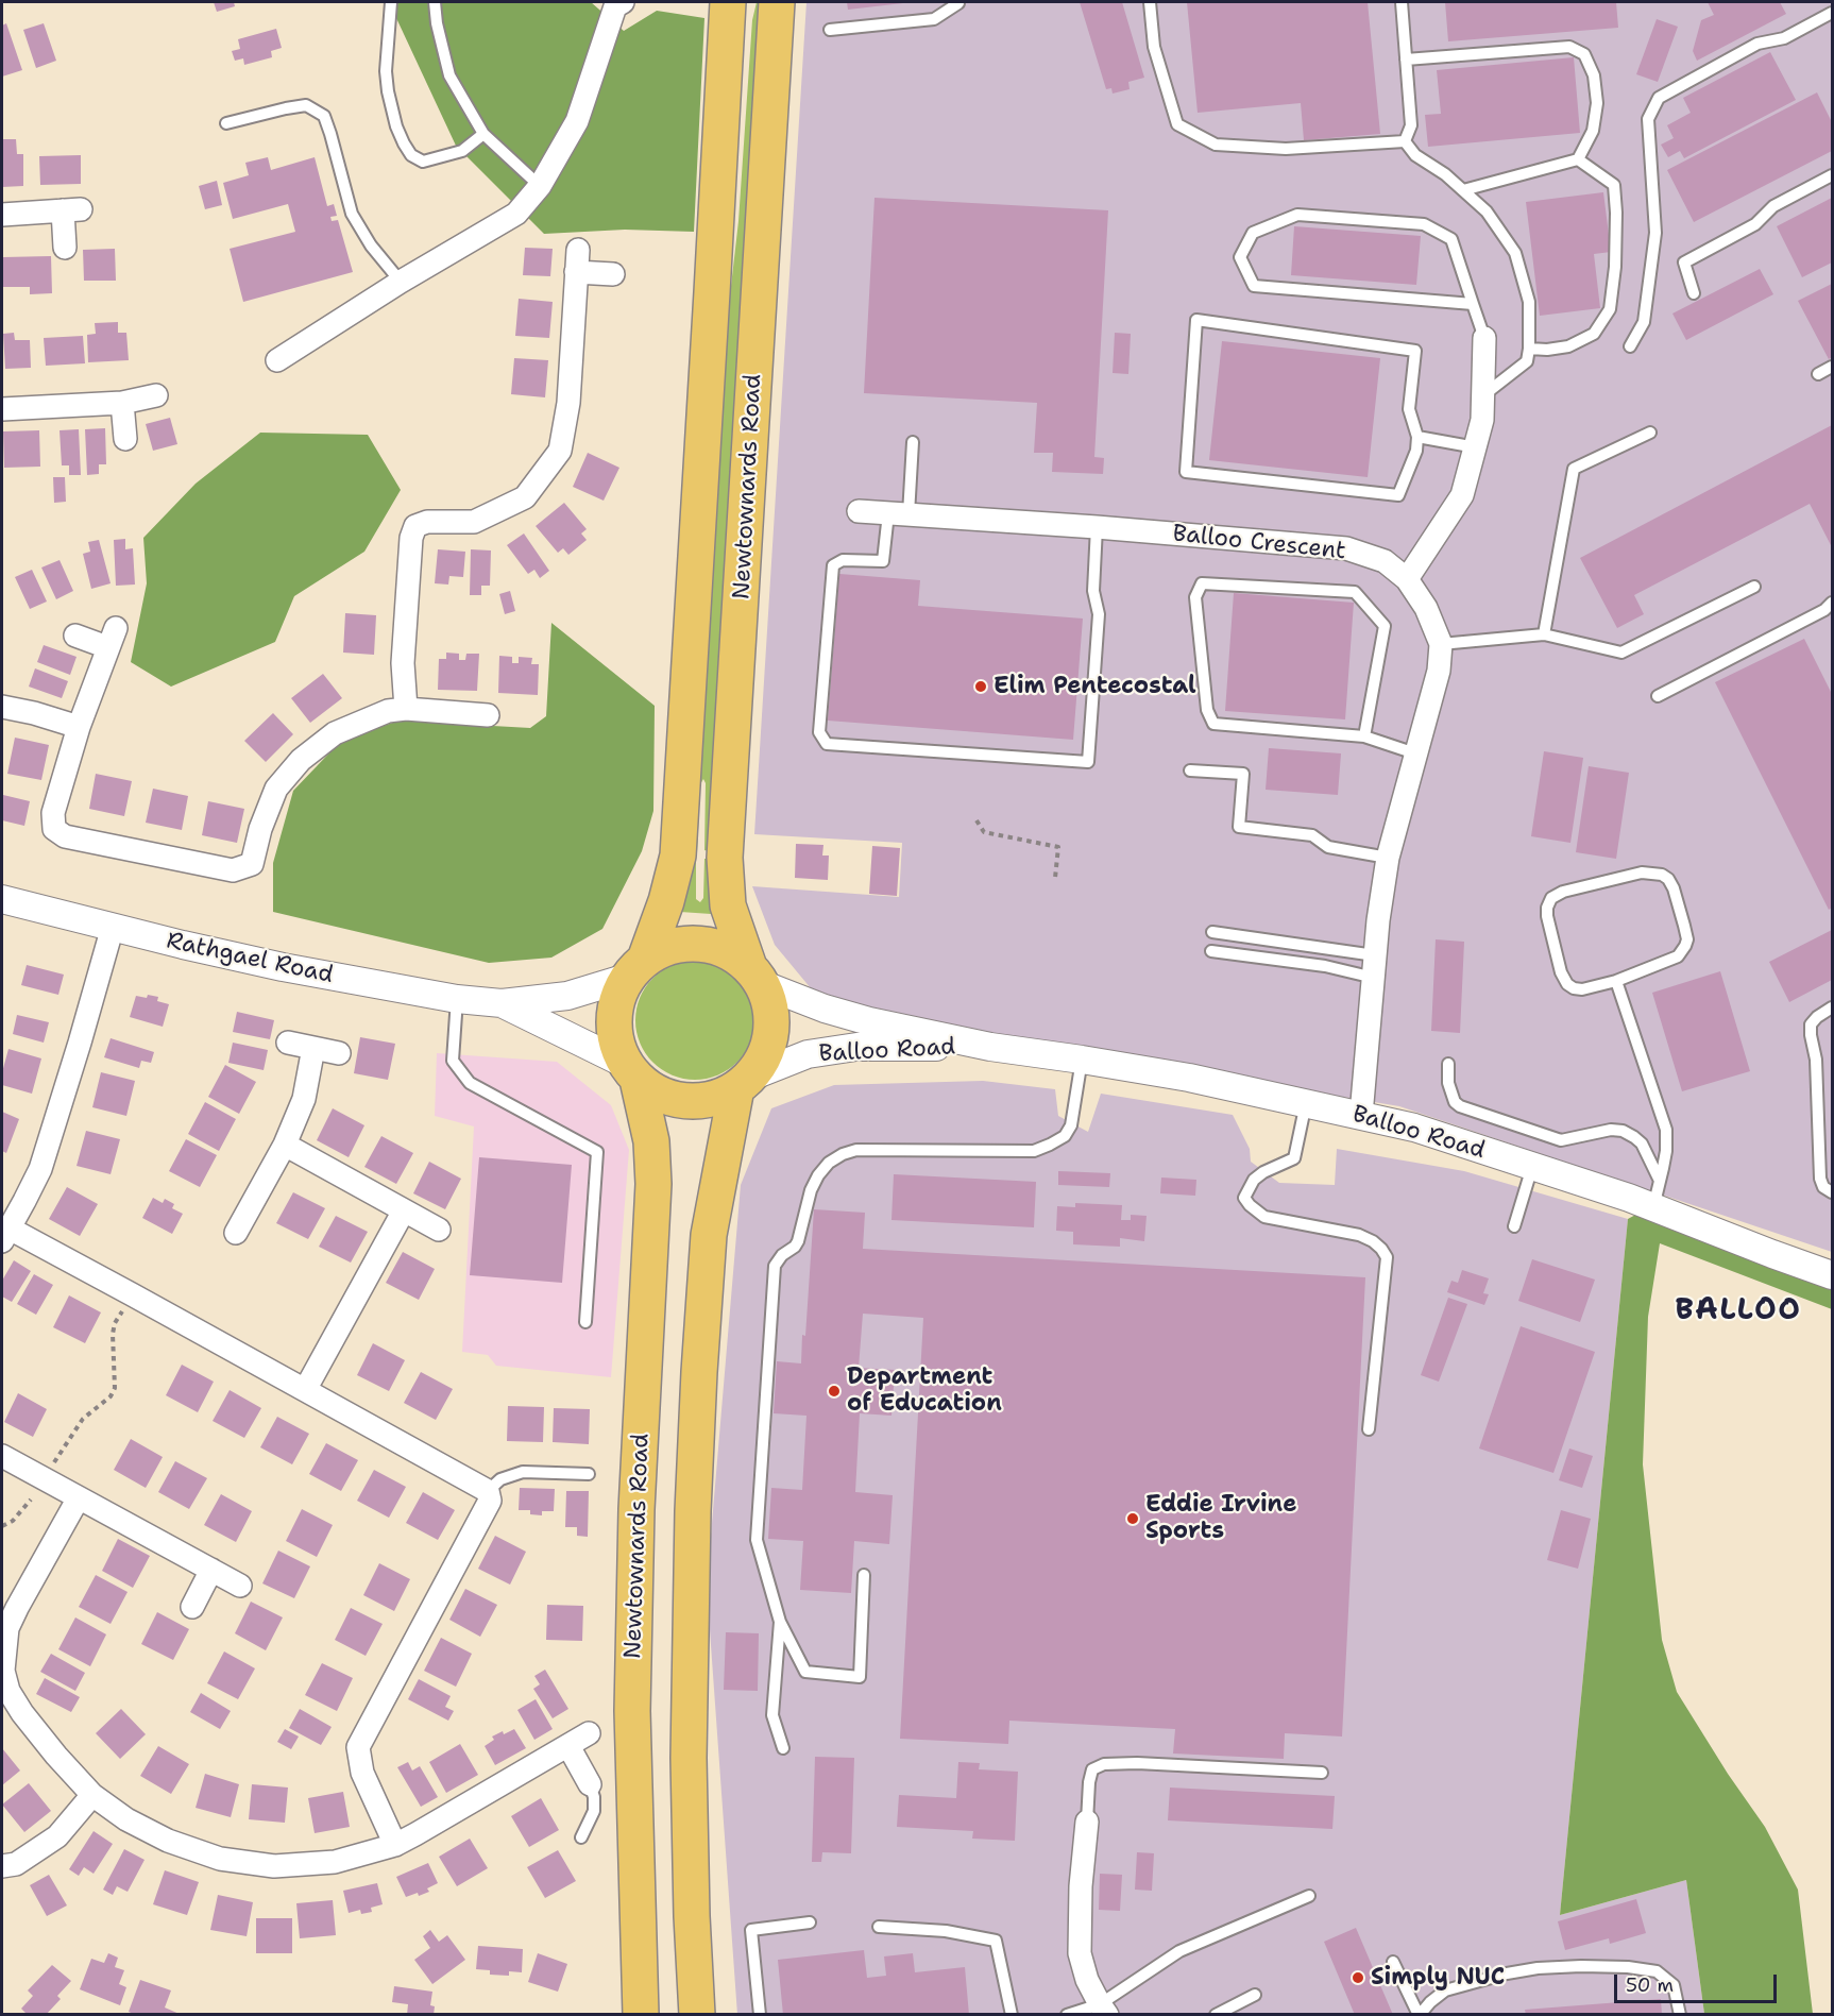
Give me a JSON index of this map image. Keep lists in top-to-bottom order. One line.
{"streets":{"highway":["Newtownards Road"],"street":["Balloo Crescent","Rathgael Road","Balloo Road"]},"crossings":[["Newtownards Road","Rathgael Road"],["Newtownards Road","Balloo Road"],["Balloo Crescent","Balloo Road"],["Rathgael Road","Balloo Road"]],"districts":["BALLOO"],"places":["Elim Pentecostal","Department of Education","Eddie Irvine Sports","Simply NUC"],"scale_bar":"50 m"}
